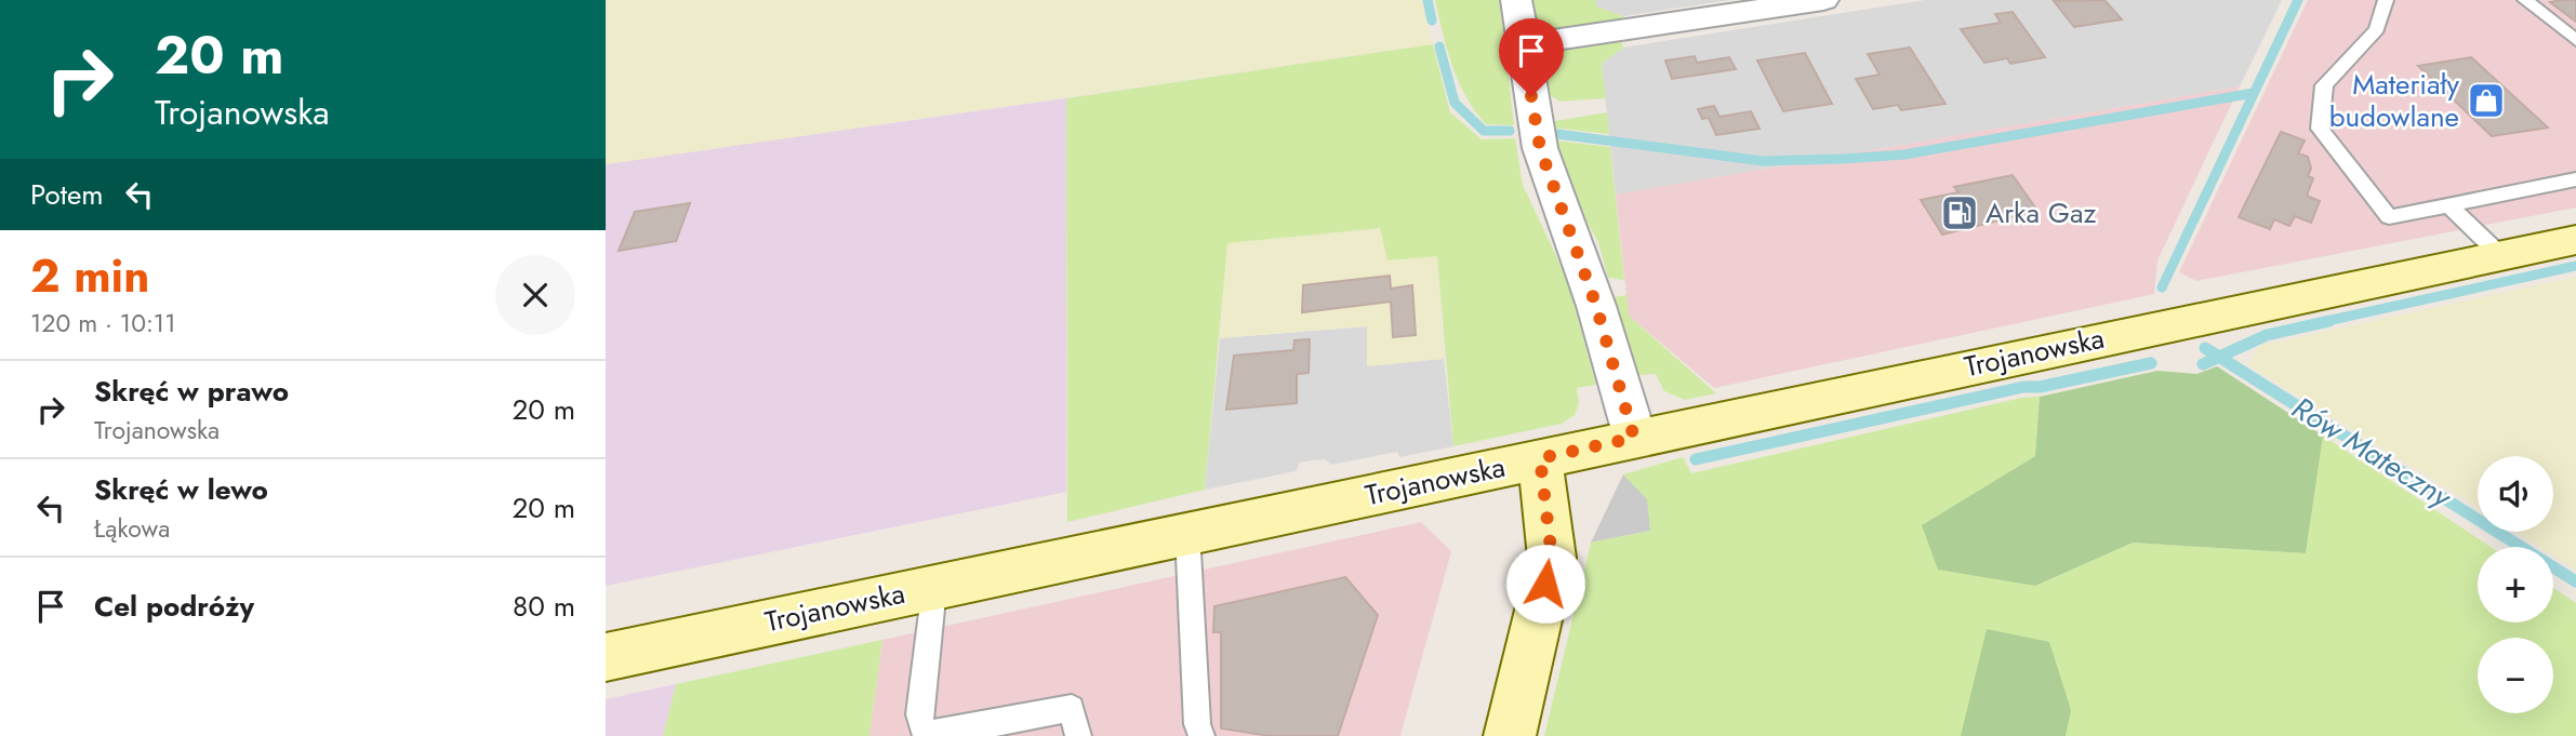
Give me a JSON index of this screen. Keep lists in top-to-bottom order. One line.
{"streets":{"street":["Trojanowska"]},"water":["Rów Mateczny"],"places":{"shop":["Materiały budowlane"],"fuel station":["Arka Gaz"]},"page":{"turn":["20 m","Trojanowska"],"then":"Potem","heading":["2 min","120 m · 10:11"],"list":[{"name":"Skręć w prawo","note":"Trojanowska","value":"20 m"},{"name":"Skręć w lewo","note":"Łąkowa","value":"20 m"},{"name":"Cel podróży","value":"80 m"}],"map_buttons":["+","−"]}}
